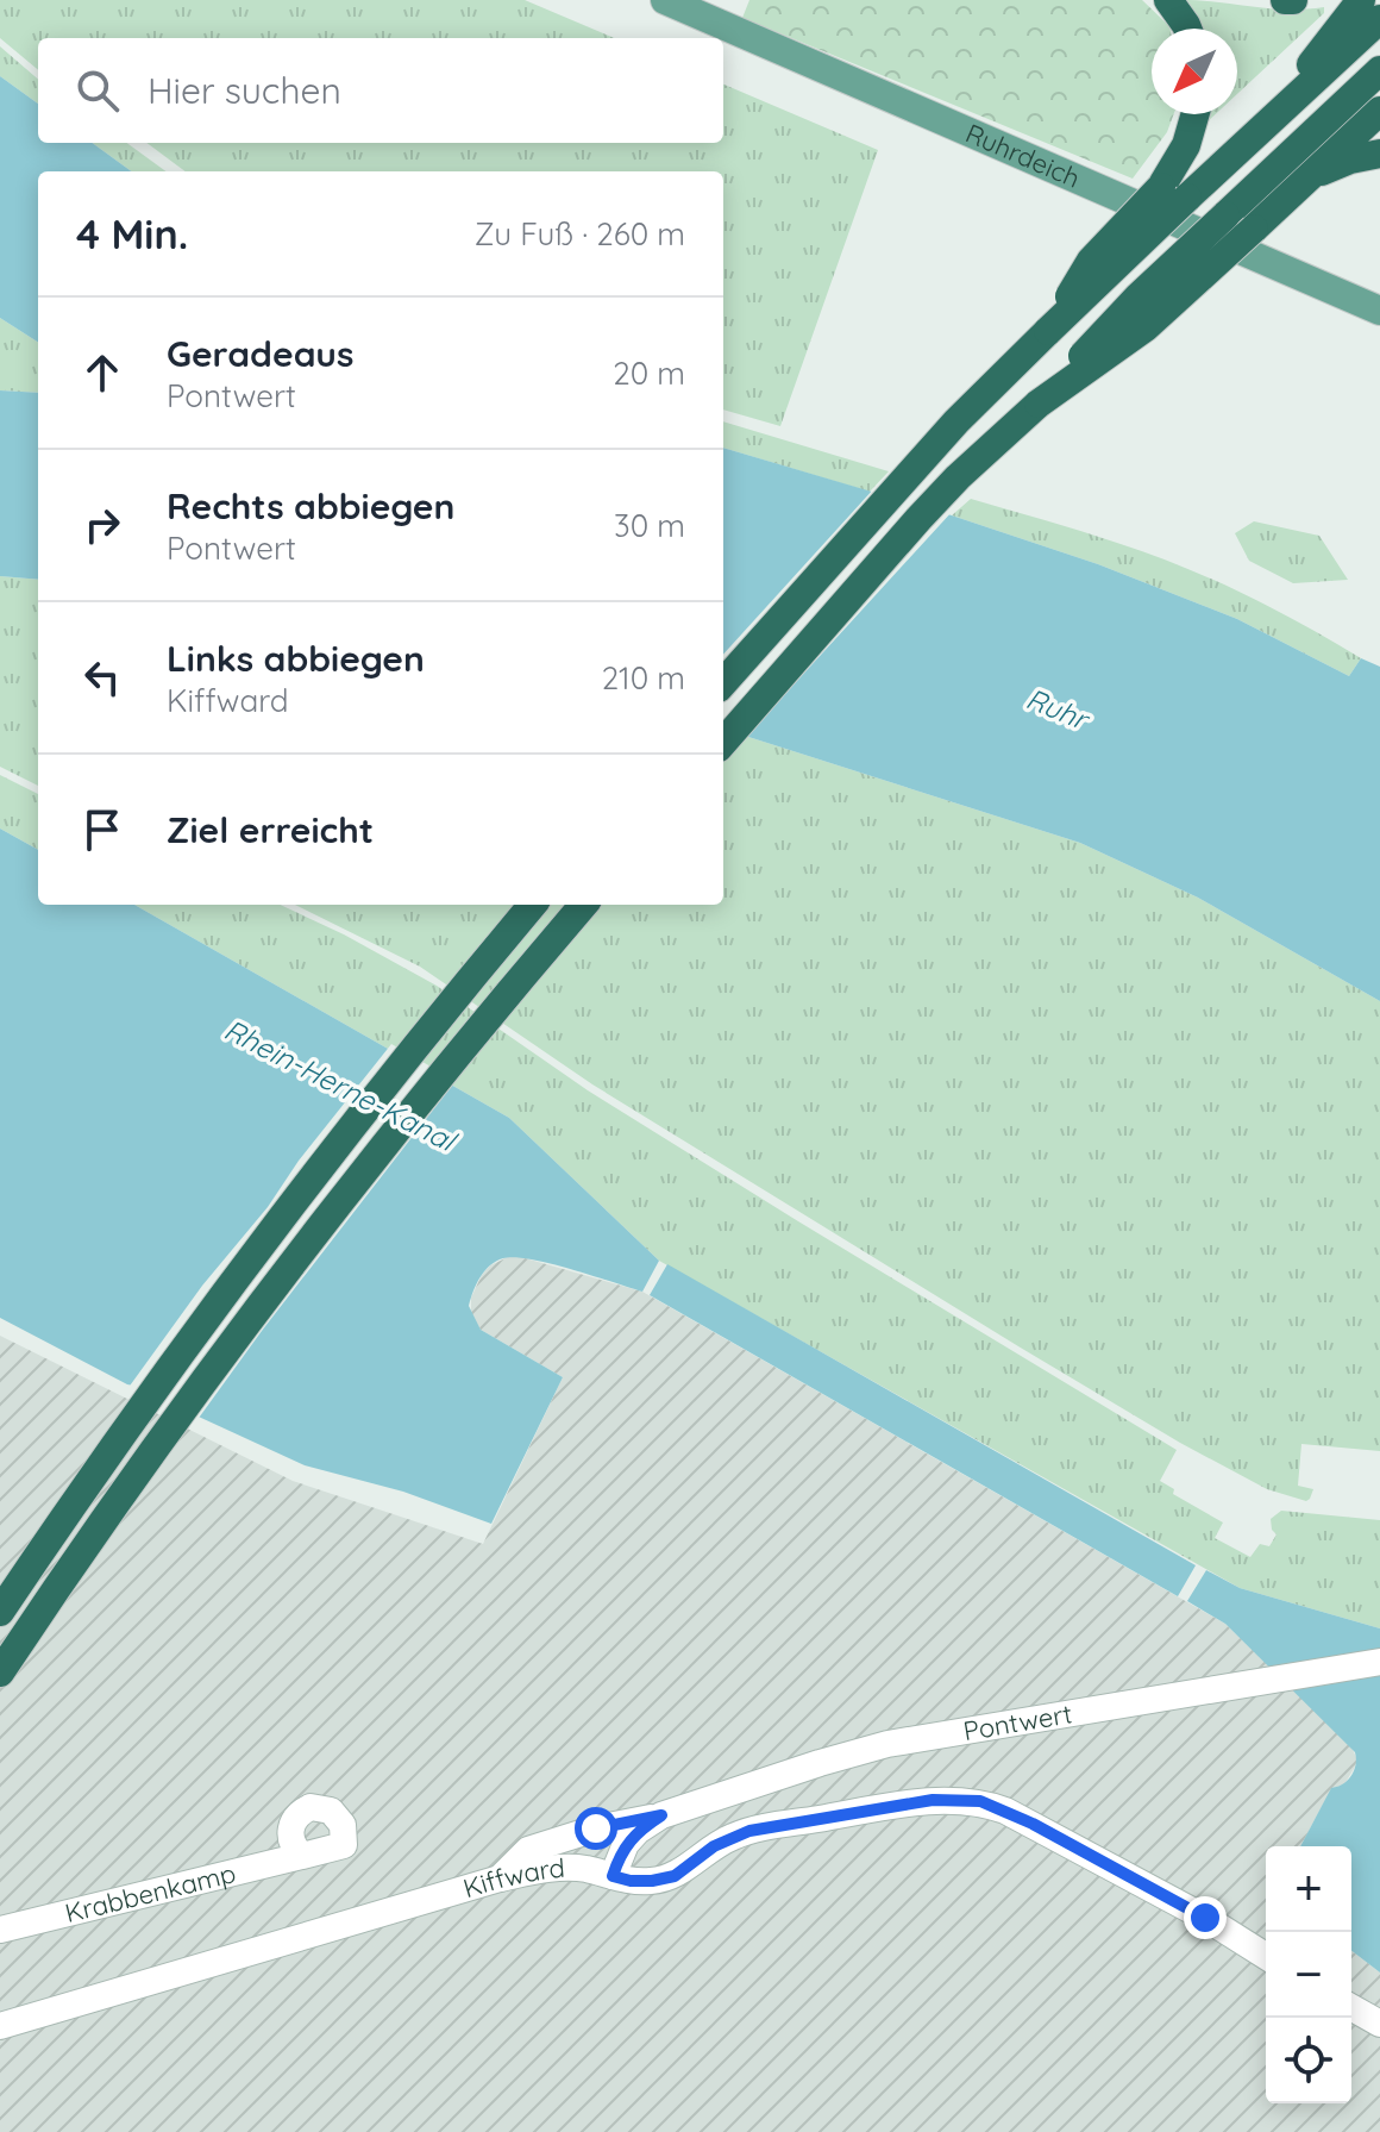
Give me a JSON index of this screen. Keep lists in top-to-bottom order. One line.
{"streets":{"main road":["Ruhrdeich"],"street":["Pontwert","Kiffward","Krabbenkamp"]},"crossings":[["Pontwert","Kiffward"]],"water":["Ruhr","Rhein-Herne-Kanal"],"north":"bottom left","page":{"search":"Hier suchen","heading":["4 Min.","Zu Fuß · 260 m"],"list":[["Geradeaus","Pontwert","20 m"],["Rechts abbiegen","Pontwert","30 m"],["Links abbiegen","Kiffward","210 m"],"Ziel erreicht"],"map_buttons":["+","−"]}}
